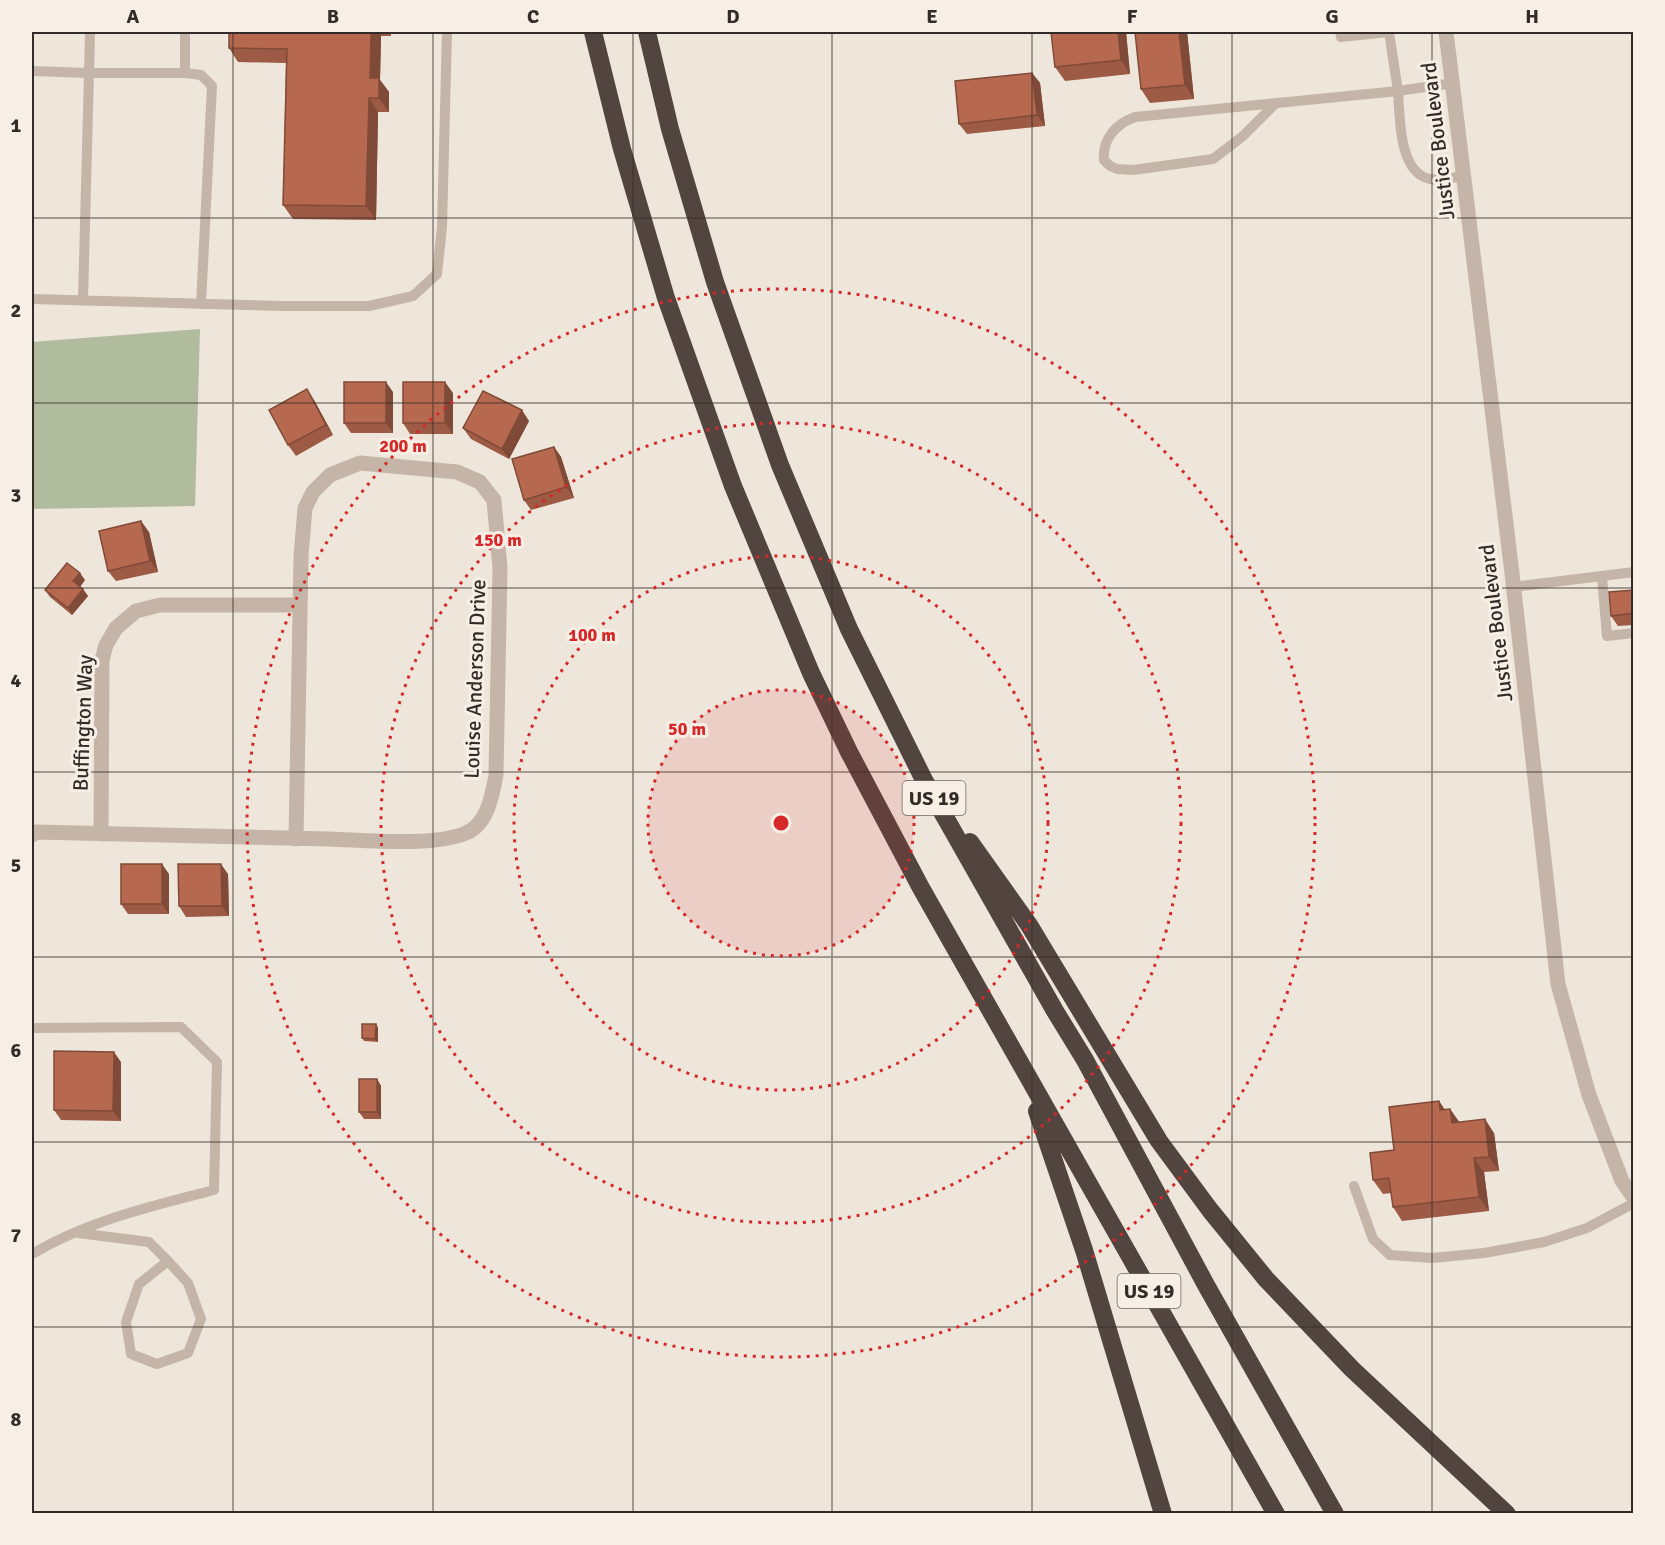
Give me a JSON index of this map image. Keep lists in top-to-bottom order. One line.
{"streets":{"highway":["US 19"],"street":["Justice Boulevard","Louise Anderson Drive","Buffington Way"]},"crossings":[["Louise Anderson Drive","Buffington Way"]],"grid":{"columns":["A","B","C","D","E","F","G","H"],"rows":["1","2","3","4","5","6","7","8"]},"rings":["200 m","150 m","100 m","50 m"]}
